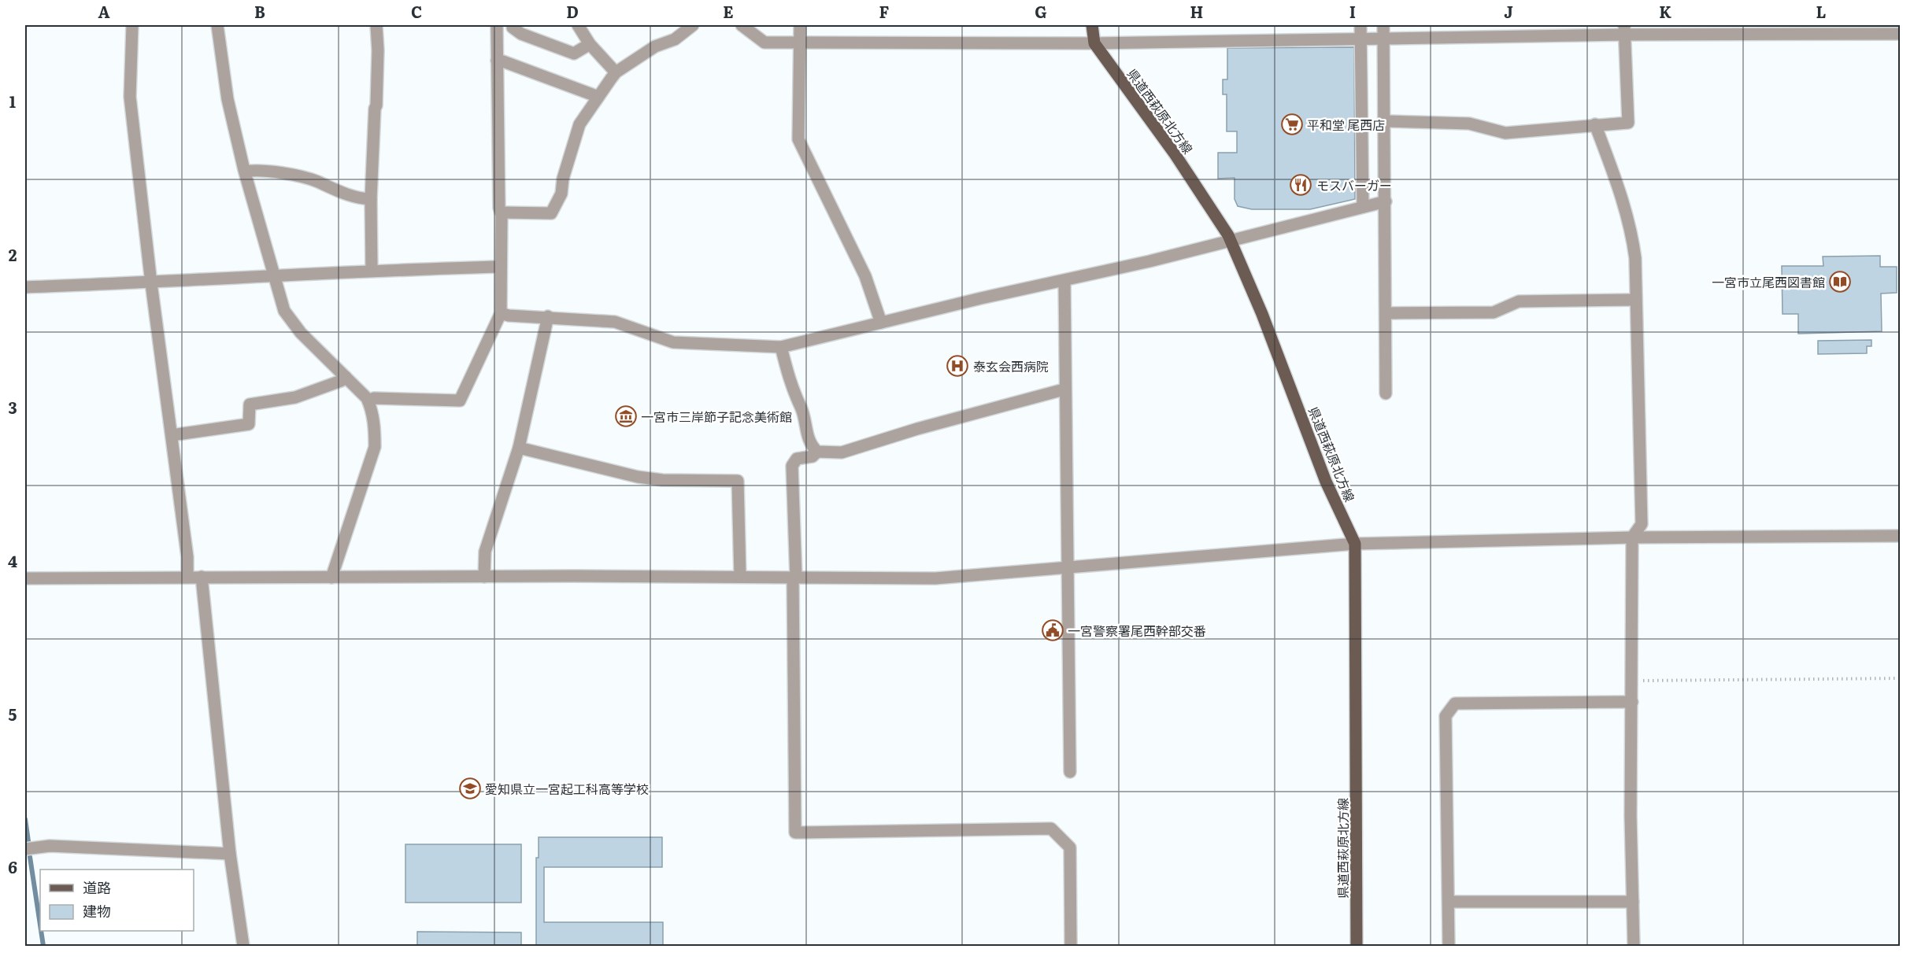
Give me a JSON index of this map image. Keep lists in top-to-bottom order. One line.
{"streets":{"main road":["県道西萩原北方線"]},"places":{"supermarket":["平和堂 尾西店"],"restaurant":["モスバーガー"],"library":["一宮市立尾西図書館"],"hospital":["泰玄会西病院"],"museum":["一宮市三岸節子記念美術館"],"public building":["一宮警察署尾西幹部交番"],"school or university":["愛知県立一宮起工科高等学校"]},"legend":["道路","建物"],"grid":{"columns":["A","B","C","D","E","F","G","H","I","J","K","L"],"rows":["1","2","3","4","5","6"]}}
